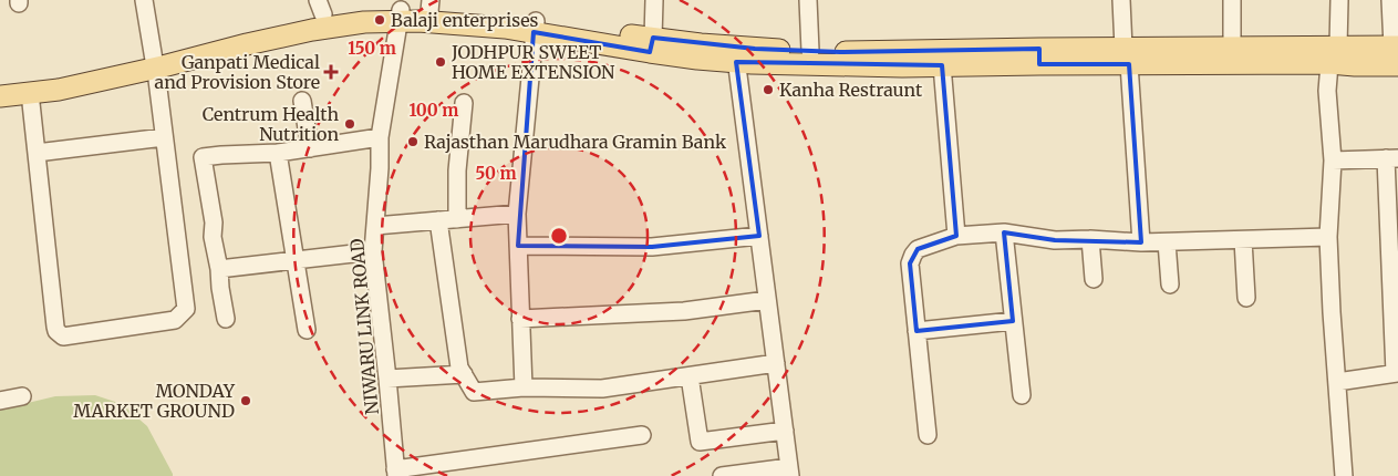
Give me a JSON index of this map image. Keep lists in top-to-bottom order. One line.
{"streets":{"street":["NIWARU LINK ROAD"]},"places":{"other":["Balaji enterprises","JODHPUR SWEET HOME EXTENSION","Kanha Restraunt","Centrum Health Nutrition","Rajasthan Marudhara Gramin Bank","MONDAY MARKET GROUND"],"health":["Ganpati Medical and Provision Store"]},"rings":["150 m","100 m","50 m"]}
